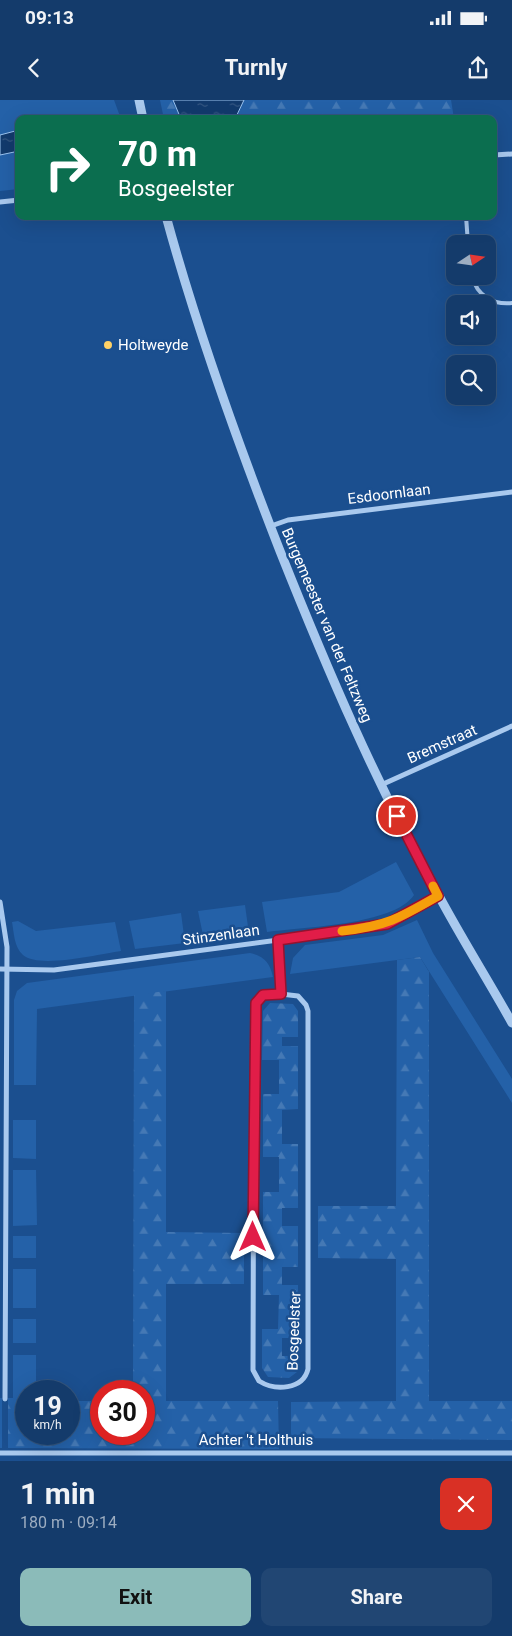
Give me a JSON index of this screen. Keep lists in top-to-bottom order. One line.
{"streets":{"street":["Esdoornlaan","Burgemeester van der Feltzweg","Bremstraat","Stinzenlaan","Bosgeelster","Achter 't Holthuis"]},"crossings":[["Esdoornlaan","Burgemeester van der Feltzweg"],["Burgemeester van der Feltzweg","Bremstraat"],["Burgemeester van der Feltzweg","Stinzenlaan"]],"places":["Holtweyde"],"north":"right","page":{"status":"09:13","header":"Turnly","turn":["70 m","Bosgeelster"],"speed":"19 km/h","limit":"30","heading":["1 min","180 m · 09:14"],"buttons":["Exit","Share"]}}
